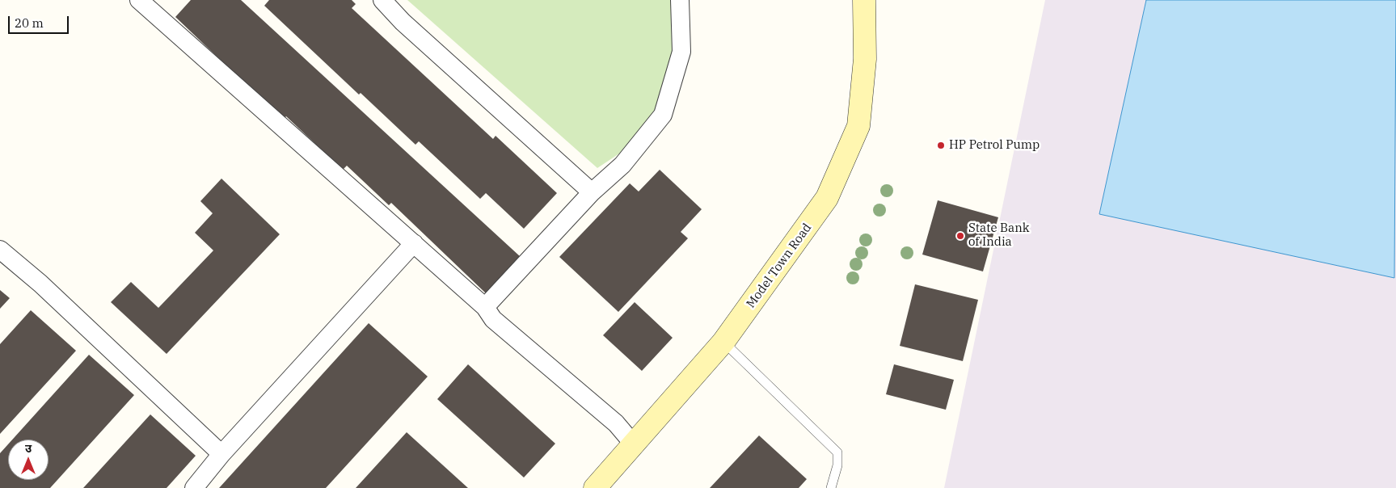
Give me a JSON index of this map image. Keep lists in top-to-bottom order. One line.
{"streets":{"main road":["Model Town Road"]},"places":["HP Petrol Pump","State Bank of India"],"scale_bar":"20 m","north":"top"}
